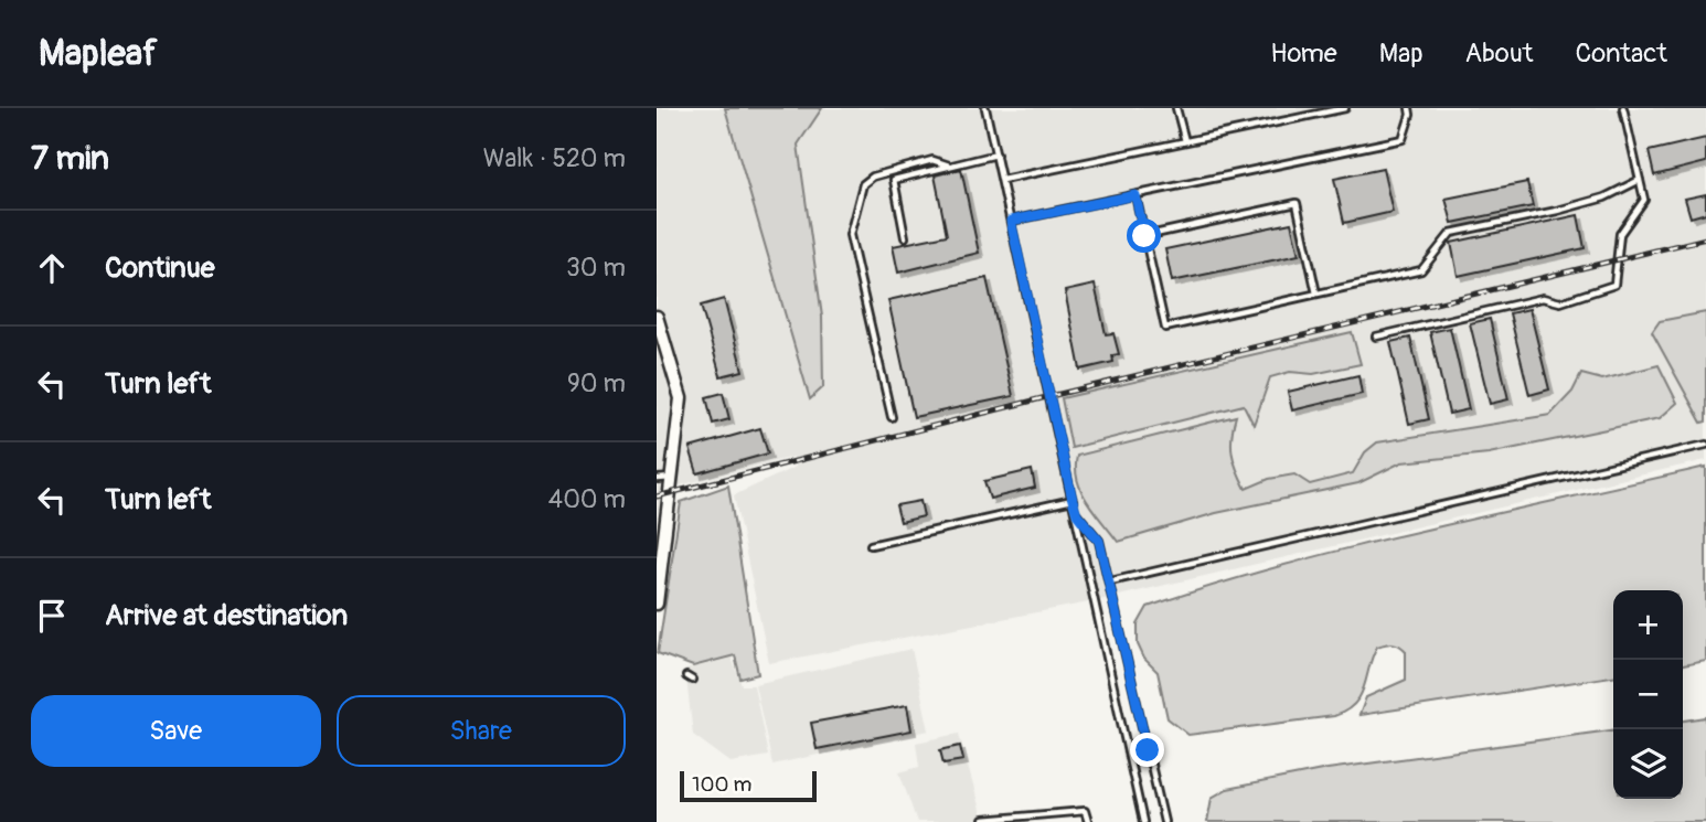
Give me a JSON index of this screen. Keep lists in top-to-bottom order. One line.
{"scale_bar":"100 m","page":{"header":"Mapleaf","nav":["Home","Map","About","Contact"],"heading":["7 min","Walk · 520 m"],"list":[["Continue","30 m"],["Turn left","90 m"],["Turn left","400 m"],"Arrive at destination"],"map_buttons":["+","−"],"buttons":["Save","Share"],"scale":"100 m"}}
